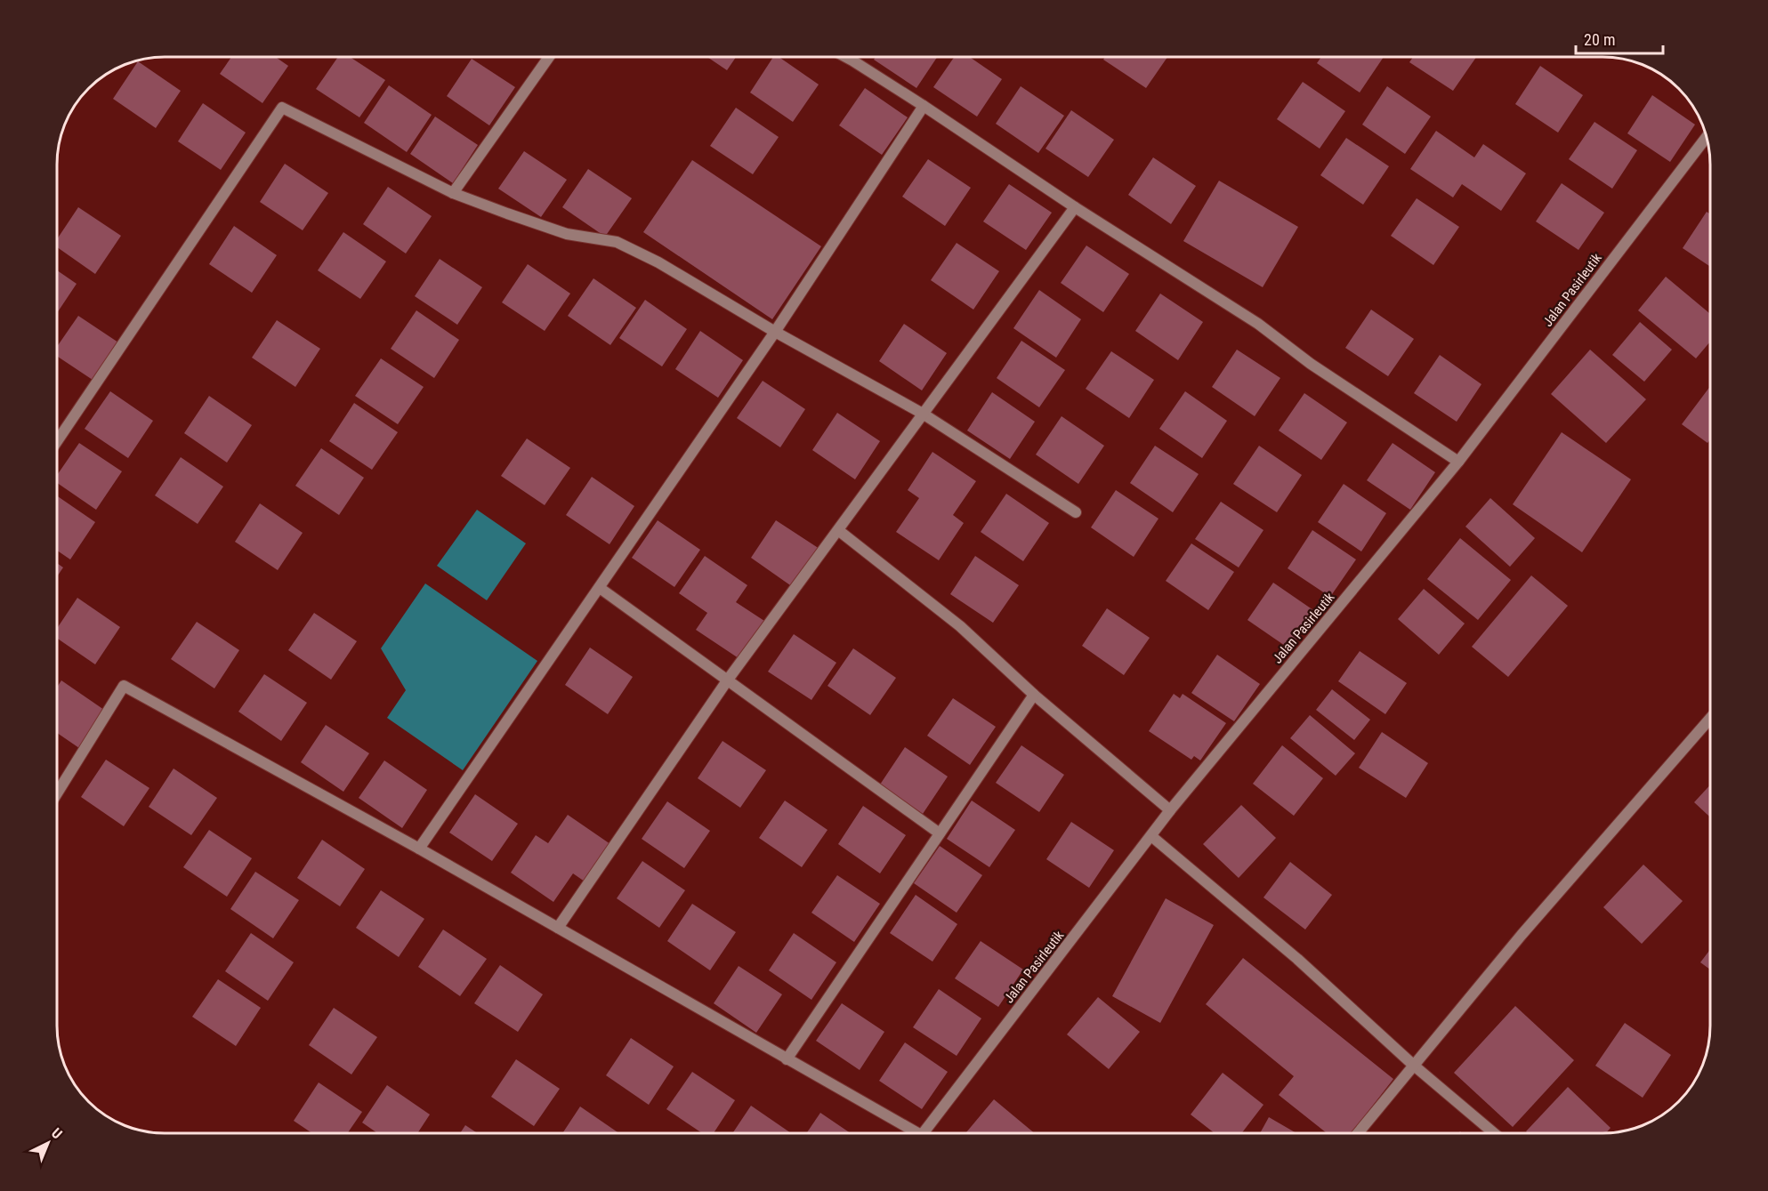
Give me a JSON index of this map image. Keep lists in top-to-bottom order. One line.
{"streets":{"street":["Jalan Pasirleutik"]},"scale_bar":"20 m","north":"top right"}
